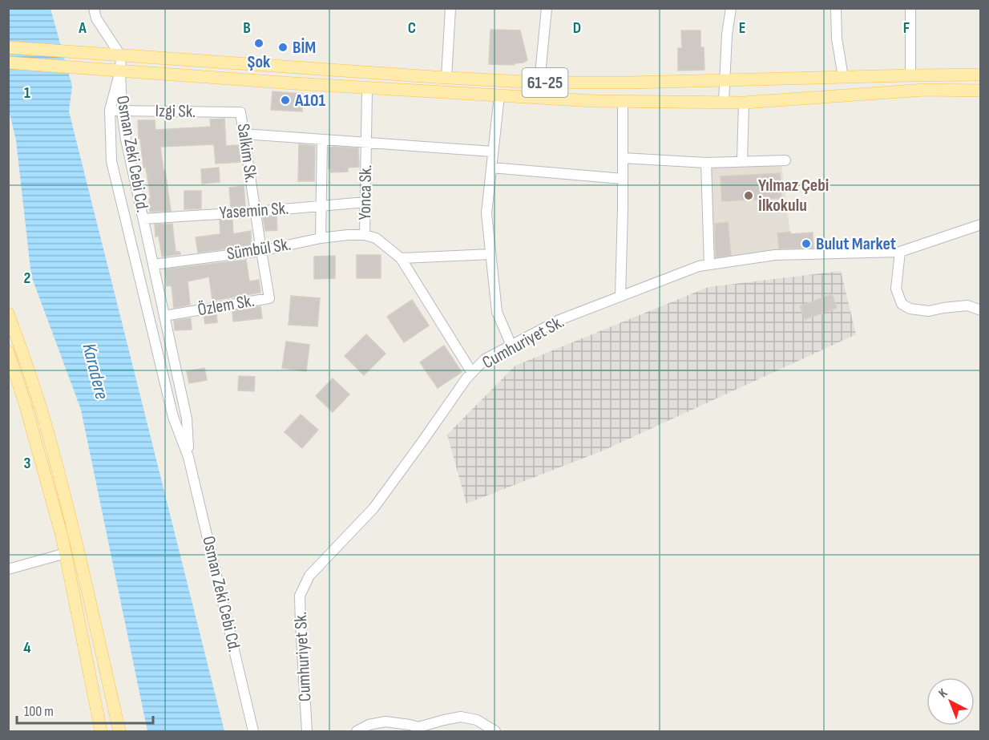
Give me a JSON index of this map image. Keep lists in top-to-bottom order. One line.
{"streets":{"main road":["61-25"],"street":["Izgi Sk.","Salkim Sk.","Osman Zeki Cebi Cd.","Yonca Sk.","Yasemin Sk.","Sümbül Sk.","Özlem Sk.","Cumhuriyet Sk."]},"crossings":[["61-25","Osman Zeki Cebi Cd."],["61-25","Yonca Sk."],["Izgi Sk.","Salkim Sk."],["Izgi Sk.","Osman Zeki Cebi Cd."],["Salkim Sk.","Yasemin Sk."],["Salkim Sk.","Sümbül Sk."],["Salkim Sk.","Özlem Sk."],["Osman Zeki Cebi Cd.","Yasemin Sk."],["Osman Zeki Cebi Cd.","Sümbül Sk."],["Osman Zeki Cebi Cd.","Özlem Sk."],["Yonca Sk.","Yasemin Sk."],["Yonca Sk.","Sümbül Sk."],["Yonca Sk.","Cumhuriyet Sk."],["Sümbül Sk.","Özlem Sk."]],"water":["Karadere"],"places":["Şok","BİM","A101","Yılmaz Çebi İlkokulu","Bulut Market"],"scale_bar":"100 m","north":"top left","grid":{"columns":["A","B","C","D","E","F"],"rows":["1","2","3","4"]}}
